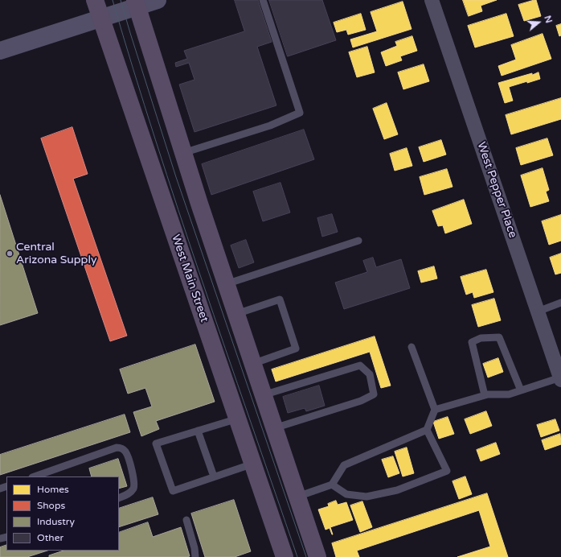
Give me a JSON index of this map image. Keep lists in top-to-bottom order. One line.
{"streets":{"main road":["West Main Street"],"street":["West Pepper Place"]},"places":["Central Arizona Supply"],"legend":["Homes","Shops","Industry","Other"],"north":"right"}
